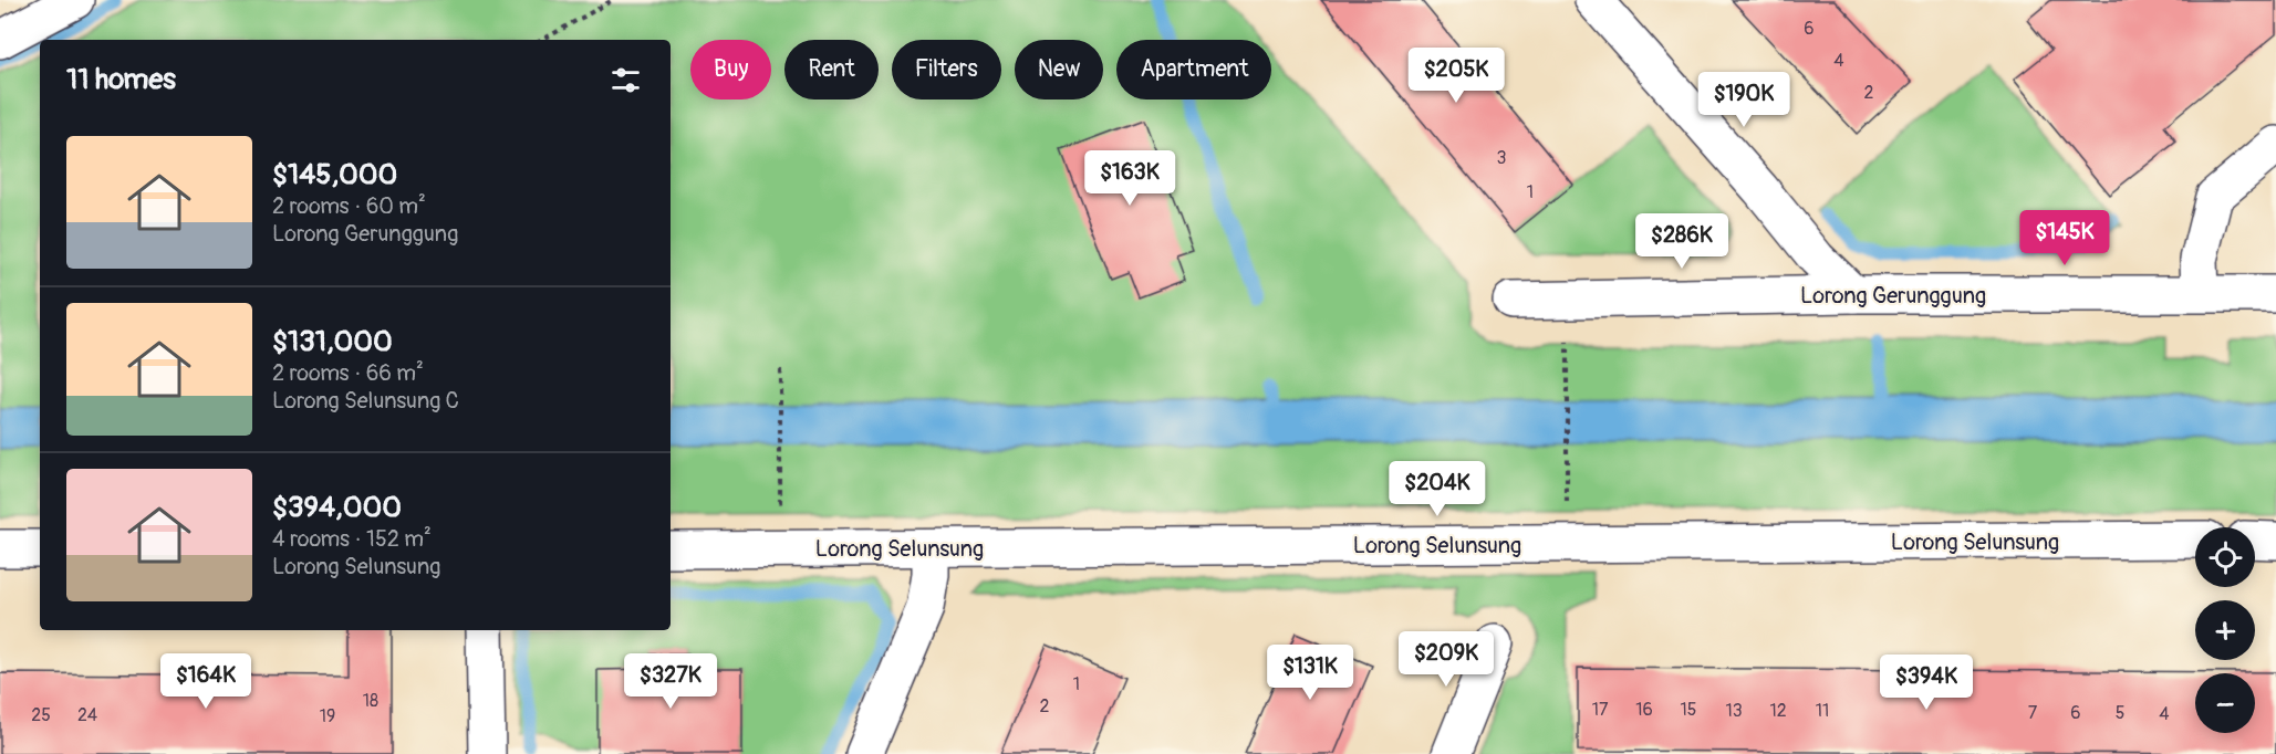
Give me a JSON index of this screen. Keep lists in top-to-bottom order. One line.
{"streets":{"street":["Lorong Gerunggung","Lorong Selunsung"]},"house_numbers":["6","4","2","3","1","1","18","2","17","16","15","13","12","11","7","6","5","4","25","24","19"],"page":{"chip":["Buy","Rent","Filters","New","Apartment"],"heading":"11 homes","price":["$205K","$190K","$163K","$145K","$286K","$204K","$209K","$131K","$164K","$327K","$394K"],"list":[{"name":"$145,000","note":"2 rooms · 60 m² · Lorong Gerunggung"},{"name":"$131,000","note":"2 rooms · 66 m² · Lorong Selunsung C"},{"name":"$394,000","note":"4 rooms · 152 m² · Lorong Selunsung"}],"map_buttons":["+","−"]}}
